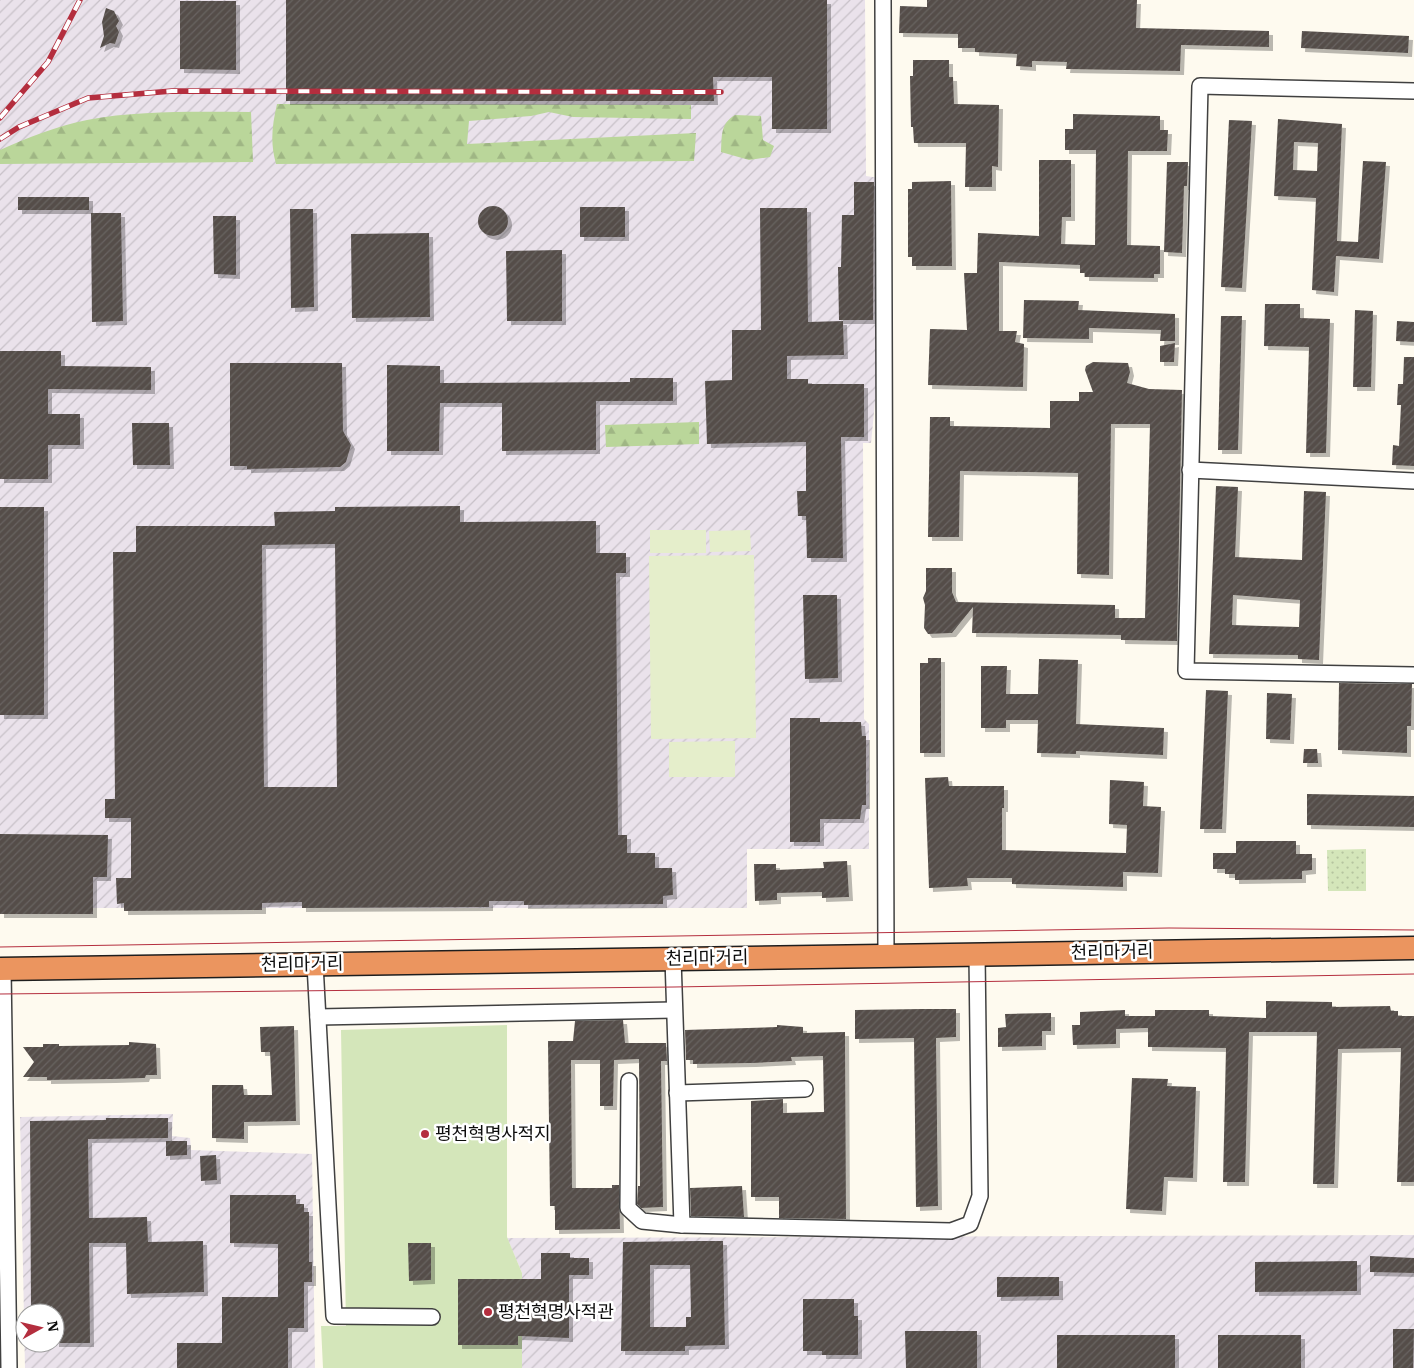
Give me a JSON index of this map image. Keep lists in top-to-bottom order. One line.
{"streets":{"highway":["천리마거리"]},"places":["평천혁명사적지","평천혁명사적관"],"north":"right"}
